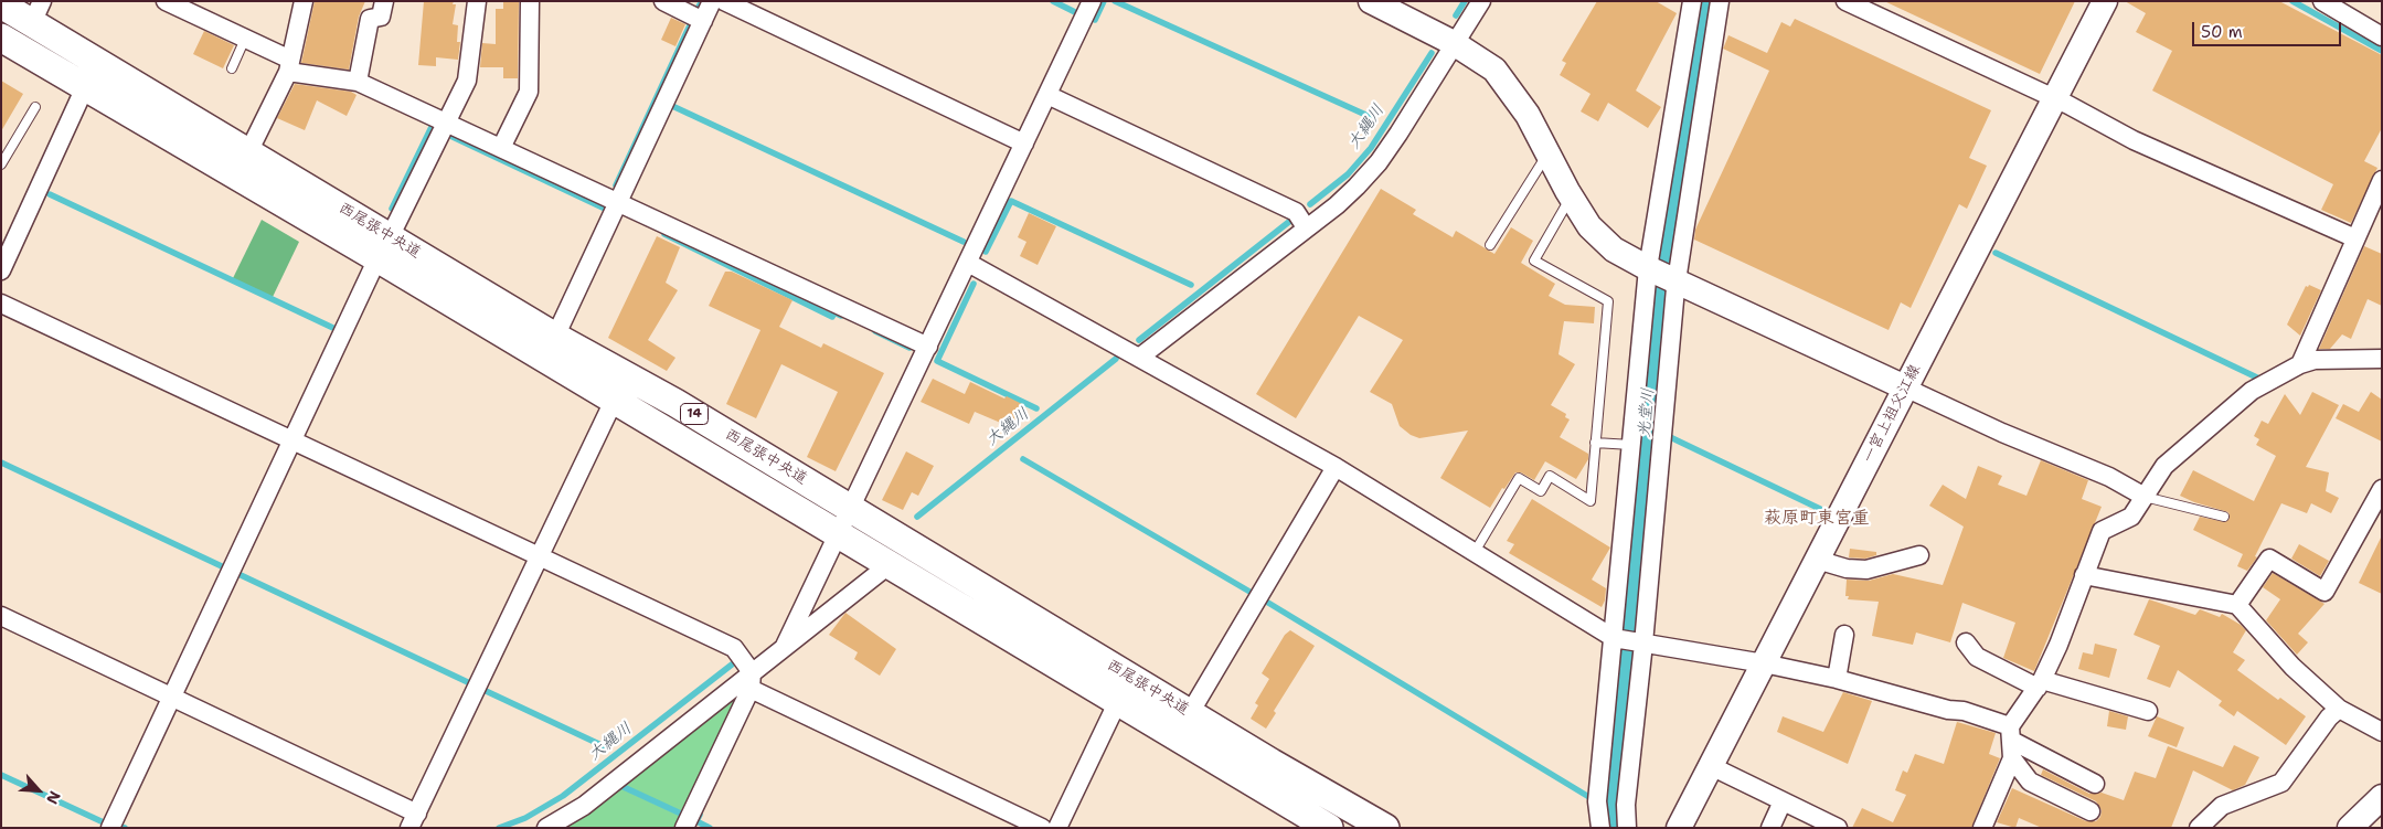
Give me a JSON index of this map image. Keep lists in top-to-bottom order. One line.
{"streets":{"main road":["西尾張中央道","14","一宮上祖父江線"]},"districts":["萩原町東宮重"],"water":["大縄川","光堂川"],"scale_bar":"50 m","north":"bottom right"}
